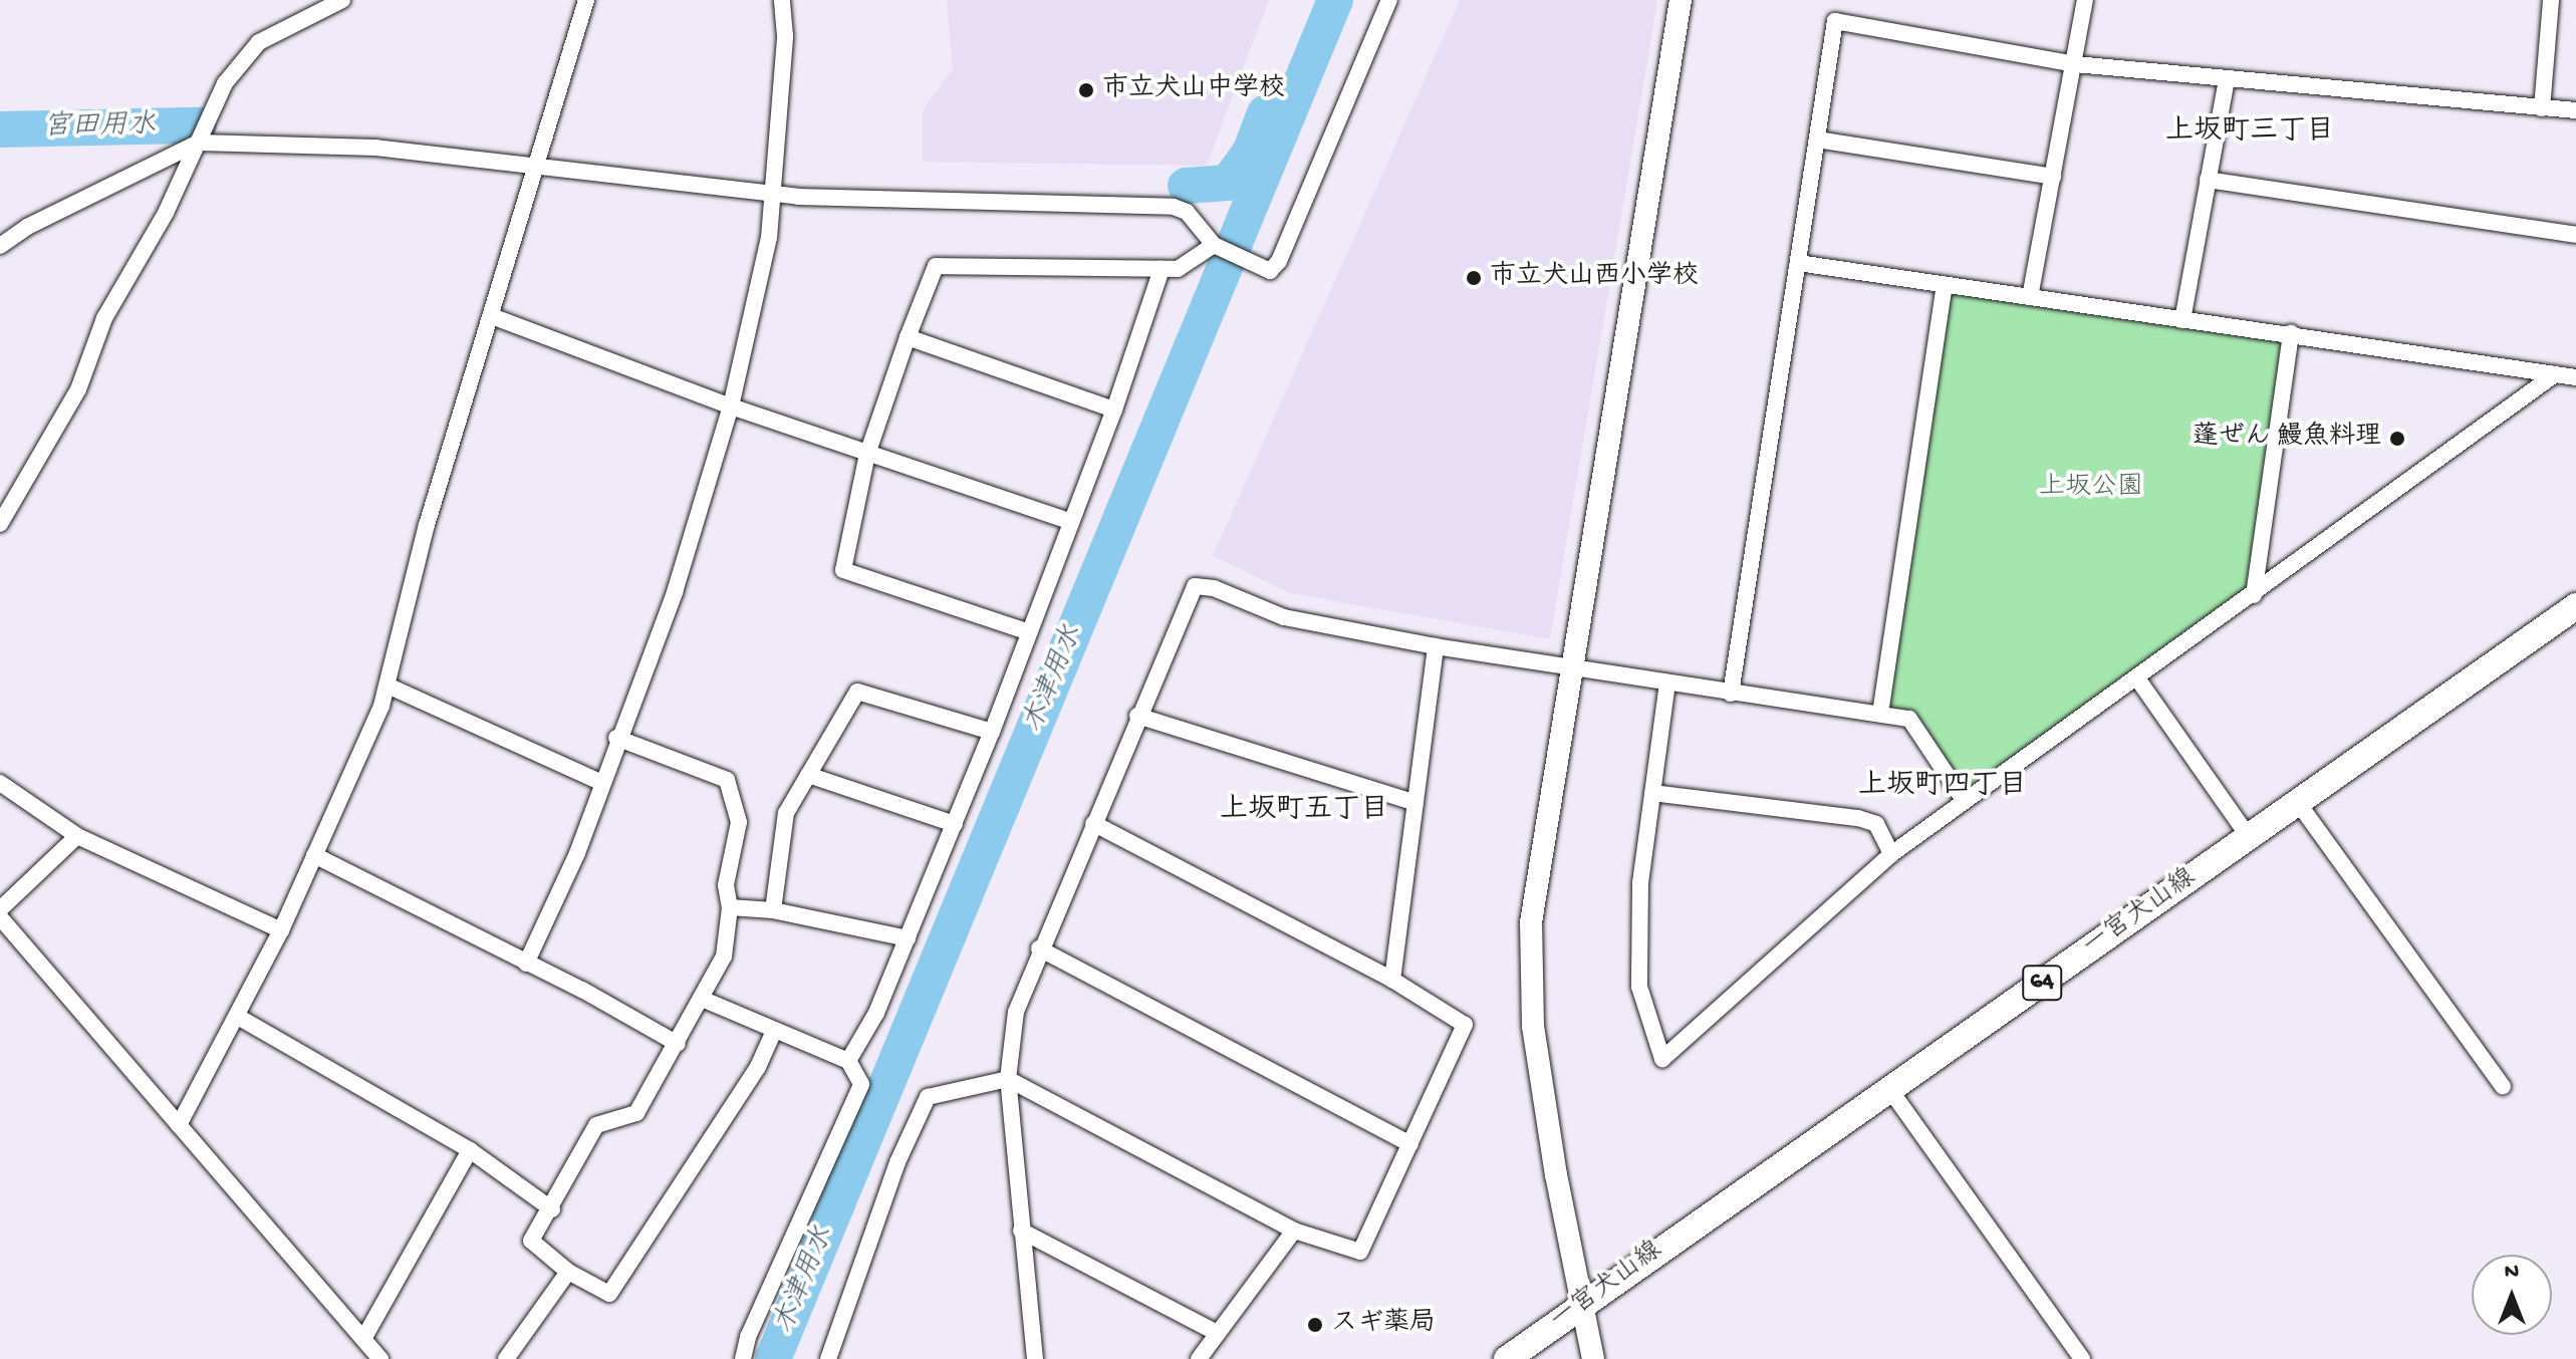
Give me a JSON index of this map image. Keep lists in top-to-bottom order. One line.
{"streets":{"main road":["一宮犬山線","64"]},"districts":["上坂町三丁目","上坂町四丁目","上坂町五丁目"],"water":["宮田用水","木津用水"],"parks":["上坂公園"],"places":["市立犬山中学校","市立犬山西小学校","蓬ぜん 鰻魚料理","スギ薬局"],"north":"top"}
